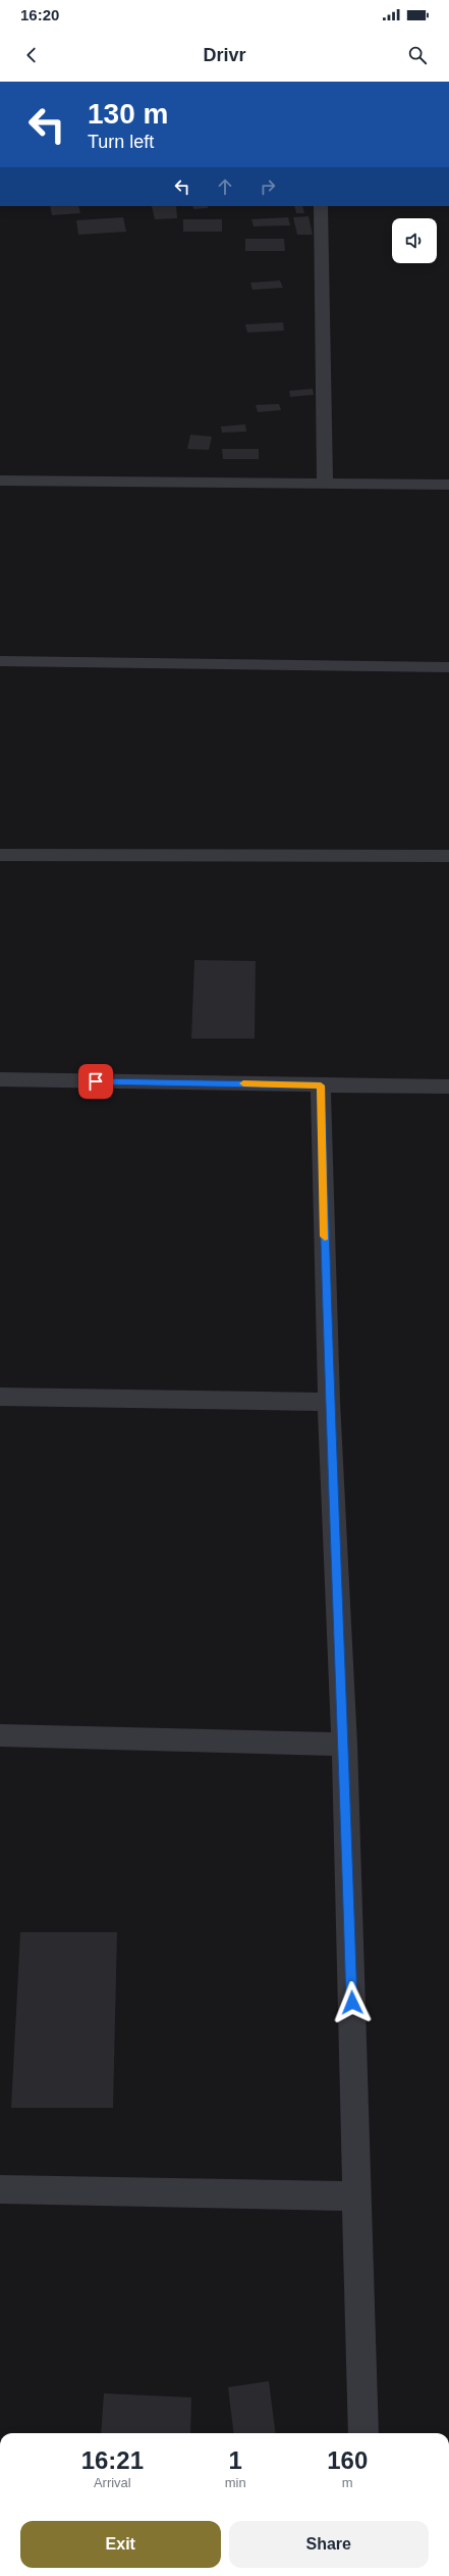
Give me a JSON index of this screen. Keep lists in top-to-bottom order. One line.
{"page":{"status":"16:20","header":"Drivr","turn":["130 m","Turn left"],"eta":["16:21","Arrival","1","min","160","m"],"buttons":["Exit","Share"]}}
